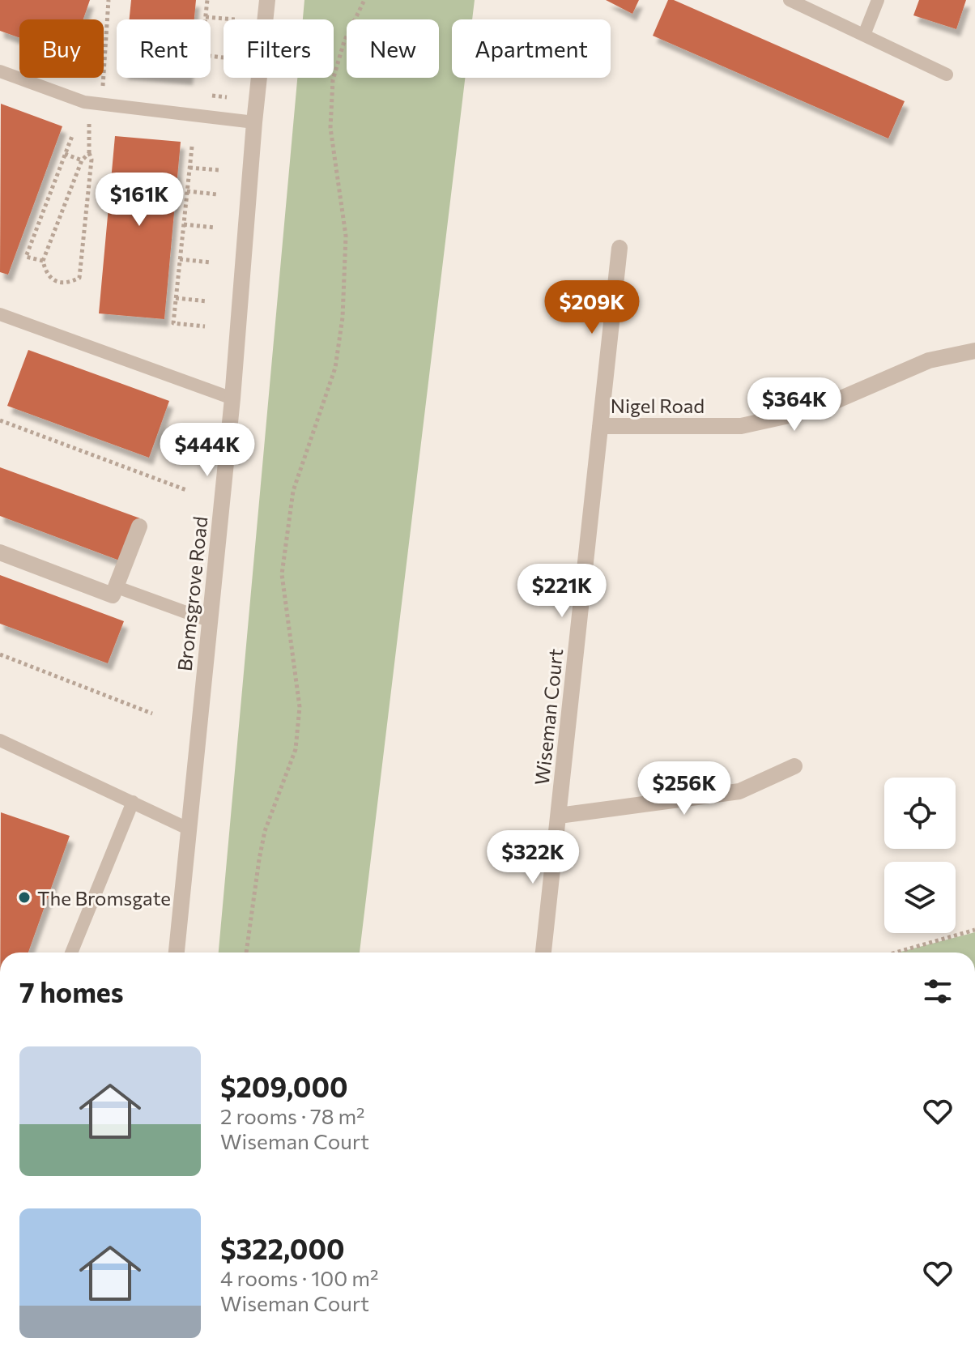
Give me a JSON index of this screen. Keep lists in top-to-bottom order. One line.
{"streets":{"street":["Nigel Road","Bromsgrove Road","Wiseman Court"]},"crossings":[["Nigel Road","Wiseman Court"]],"places":["The Bromsgate"],"page":{"chip":["Buy","Rent","Filters","New","Apartment"],"price":["$161K","$209K","$364K","$444K","$221K","$256K","$322K"],"heading":"7 homes","list":[{"name":"$209,000","note":"2 rooms · 78 m² · Wiseman Court"},{"name":"$322,000","note":"4 rooms · 100 m² · Wiseman Court"}]}}
